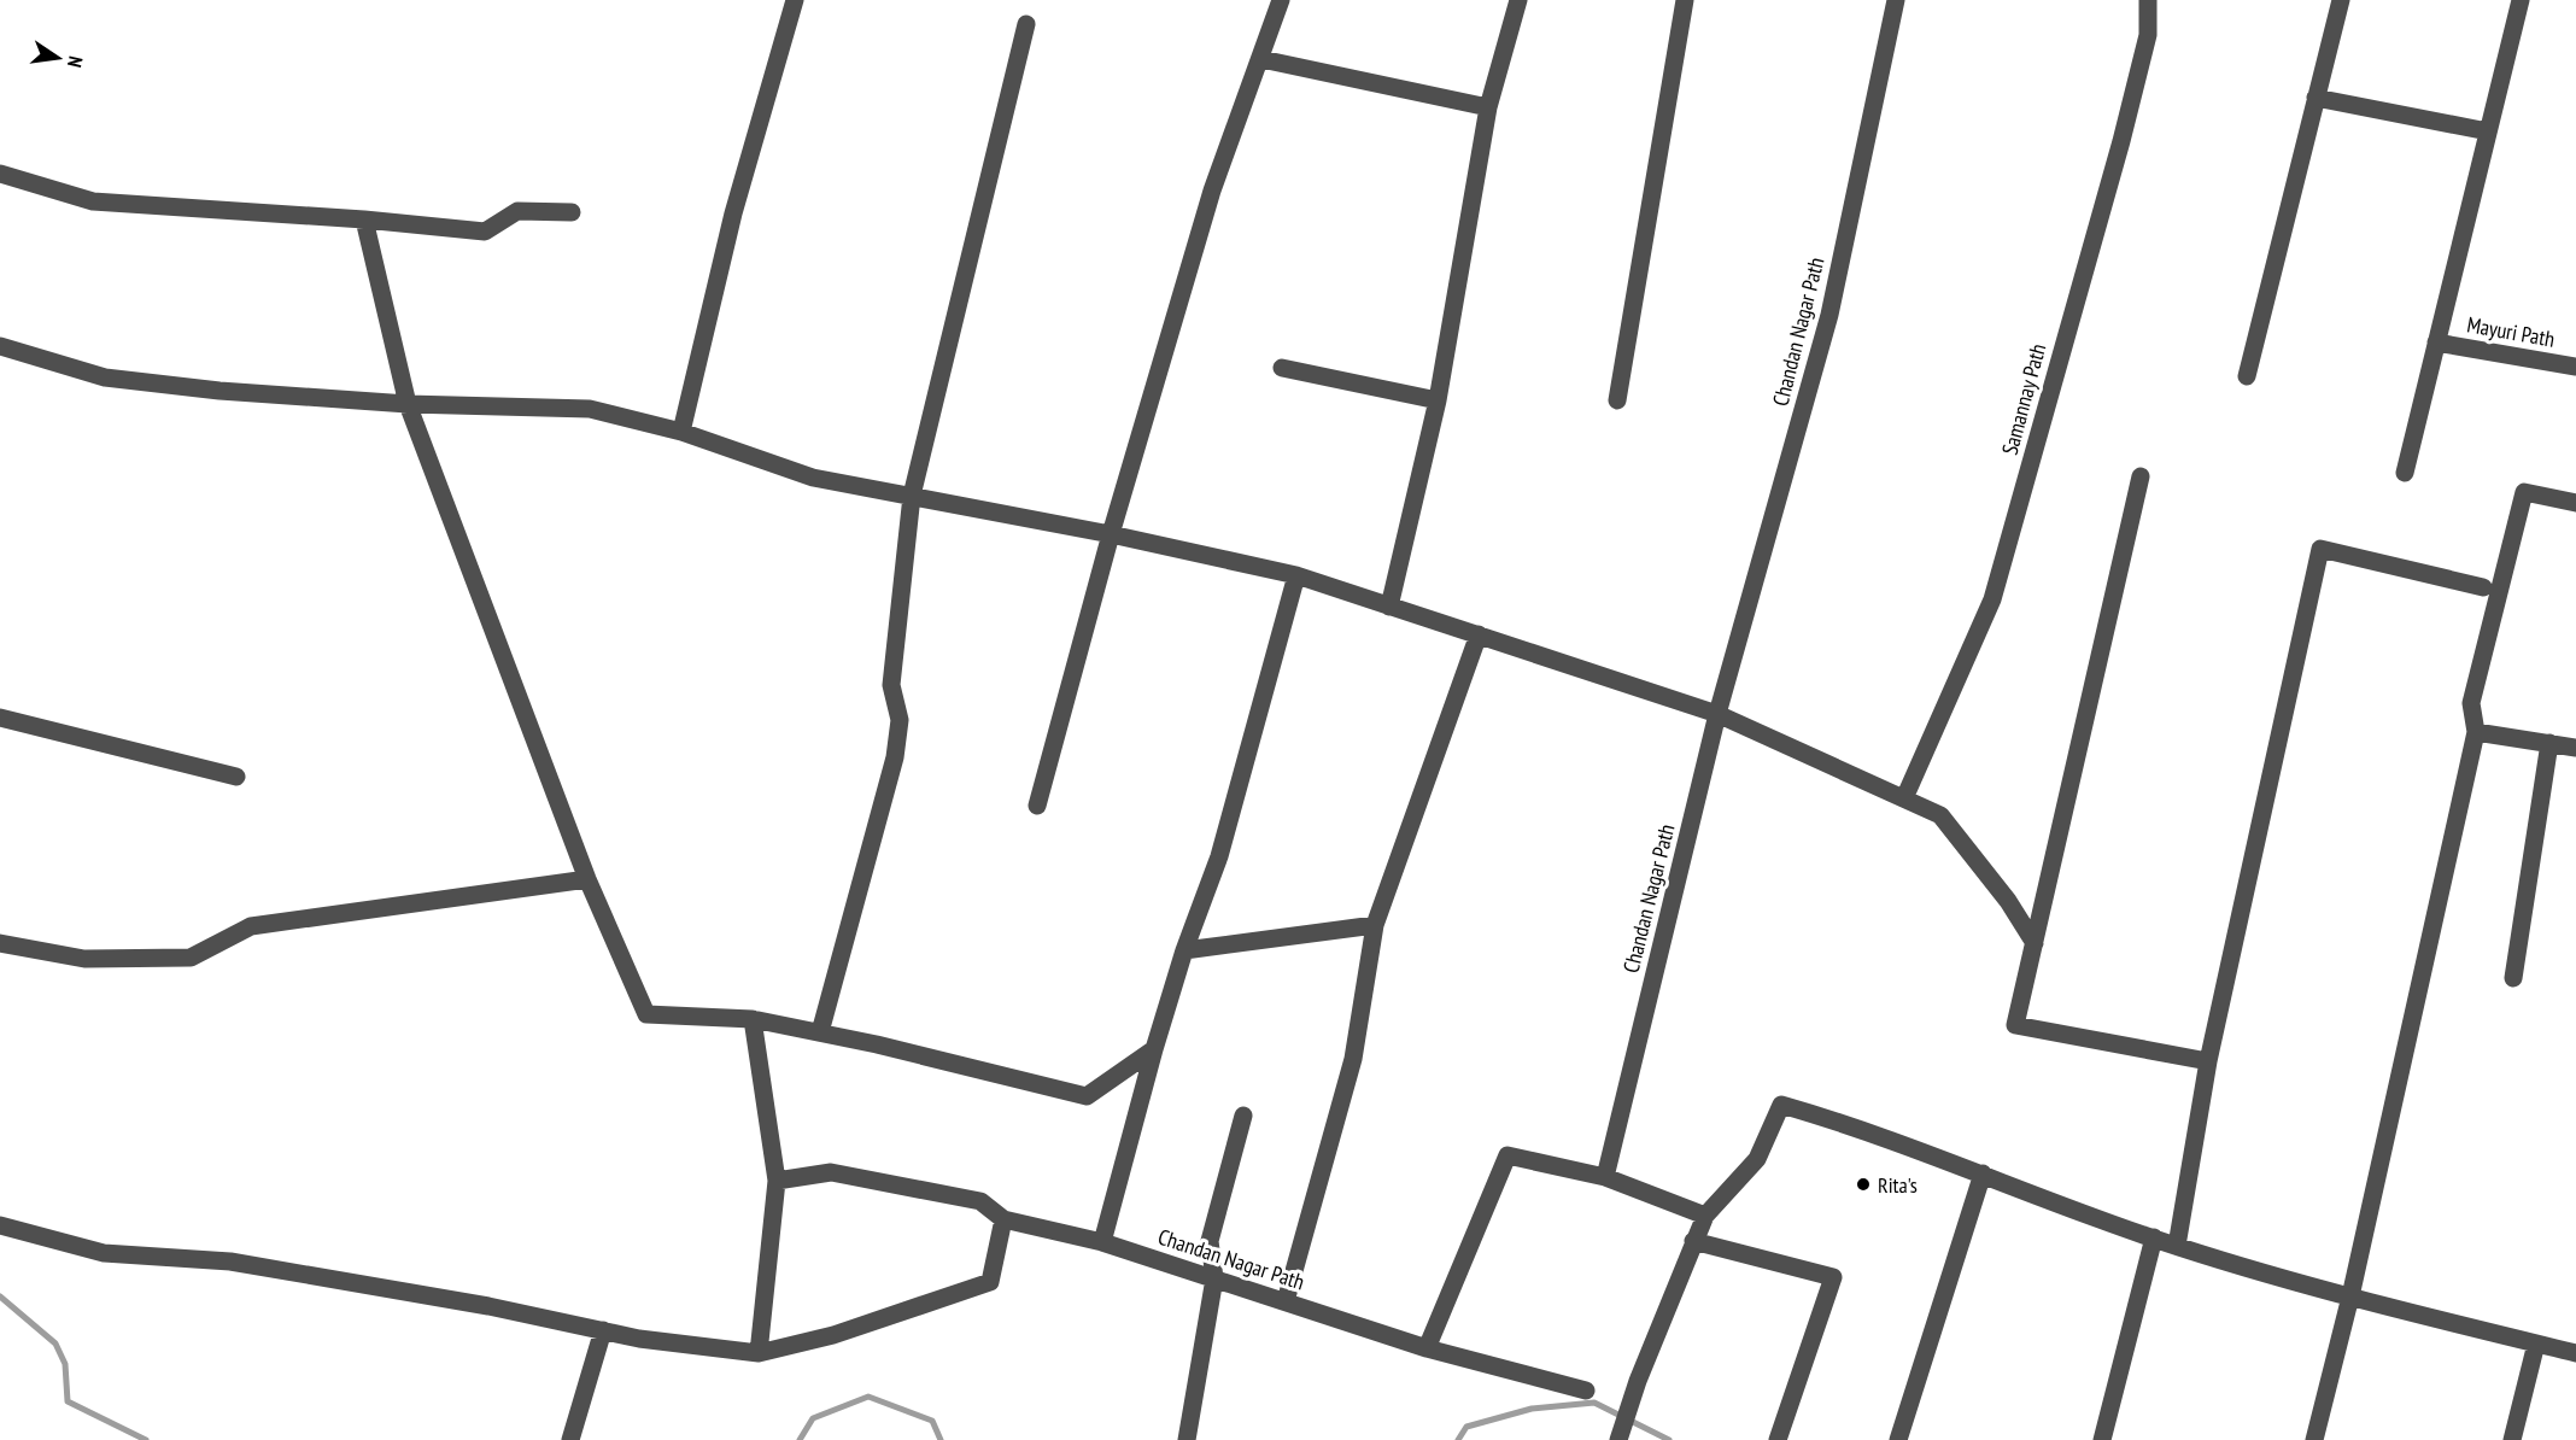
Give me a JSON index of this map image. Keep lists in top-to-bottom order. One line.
{"streets":{"street":["Chandan Nagar Path","Mayuri Path","Samannay Path"]},"places":["Rita's"],"north":"right"}
